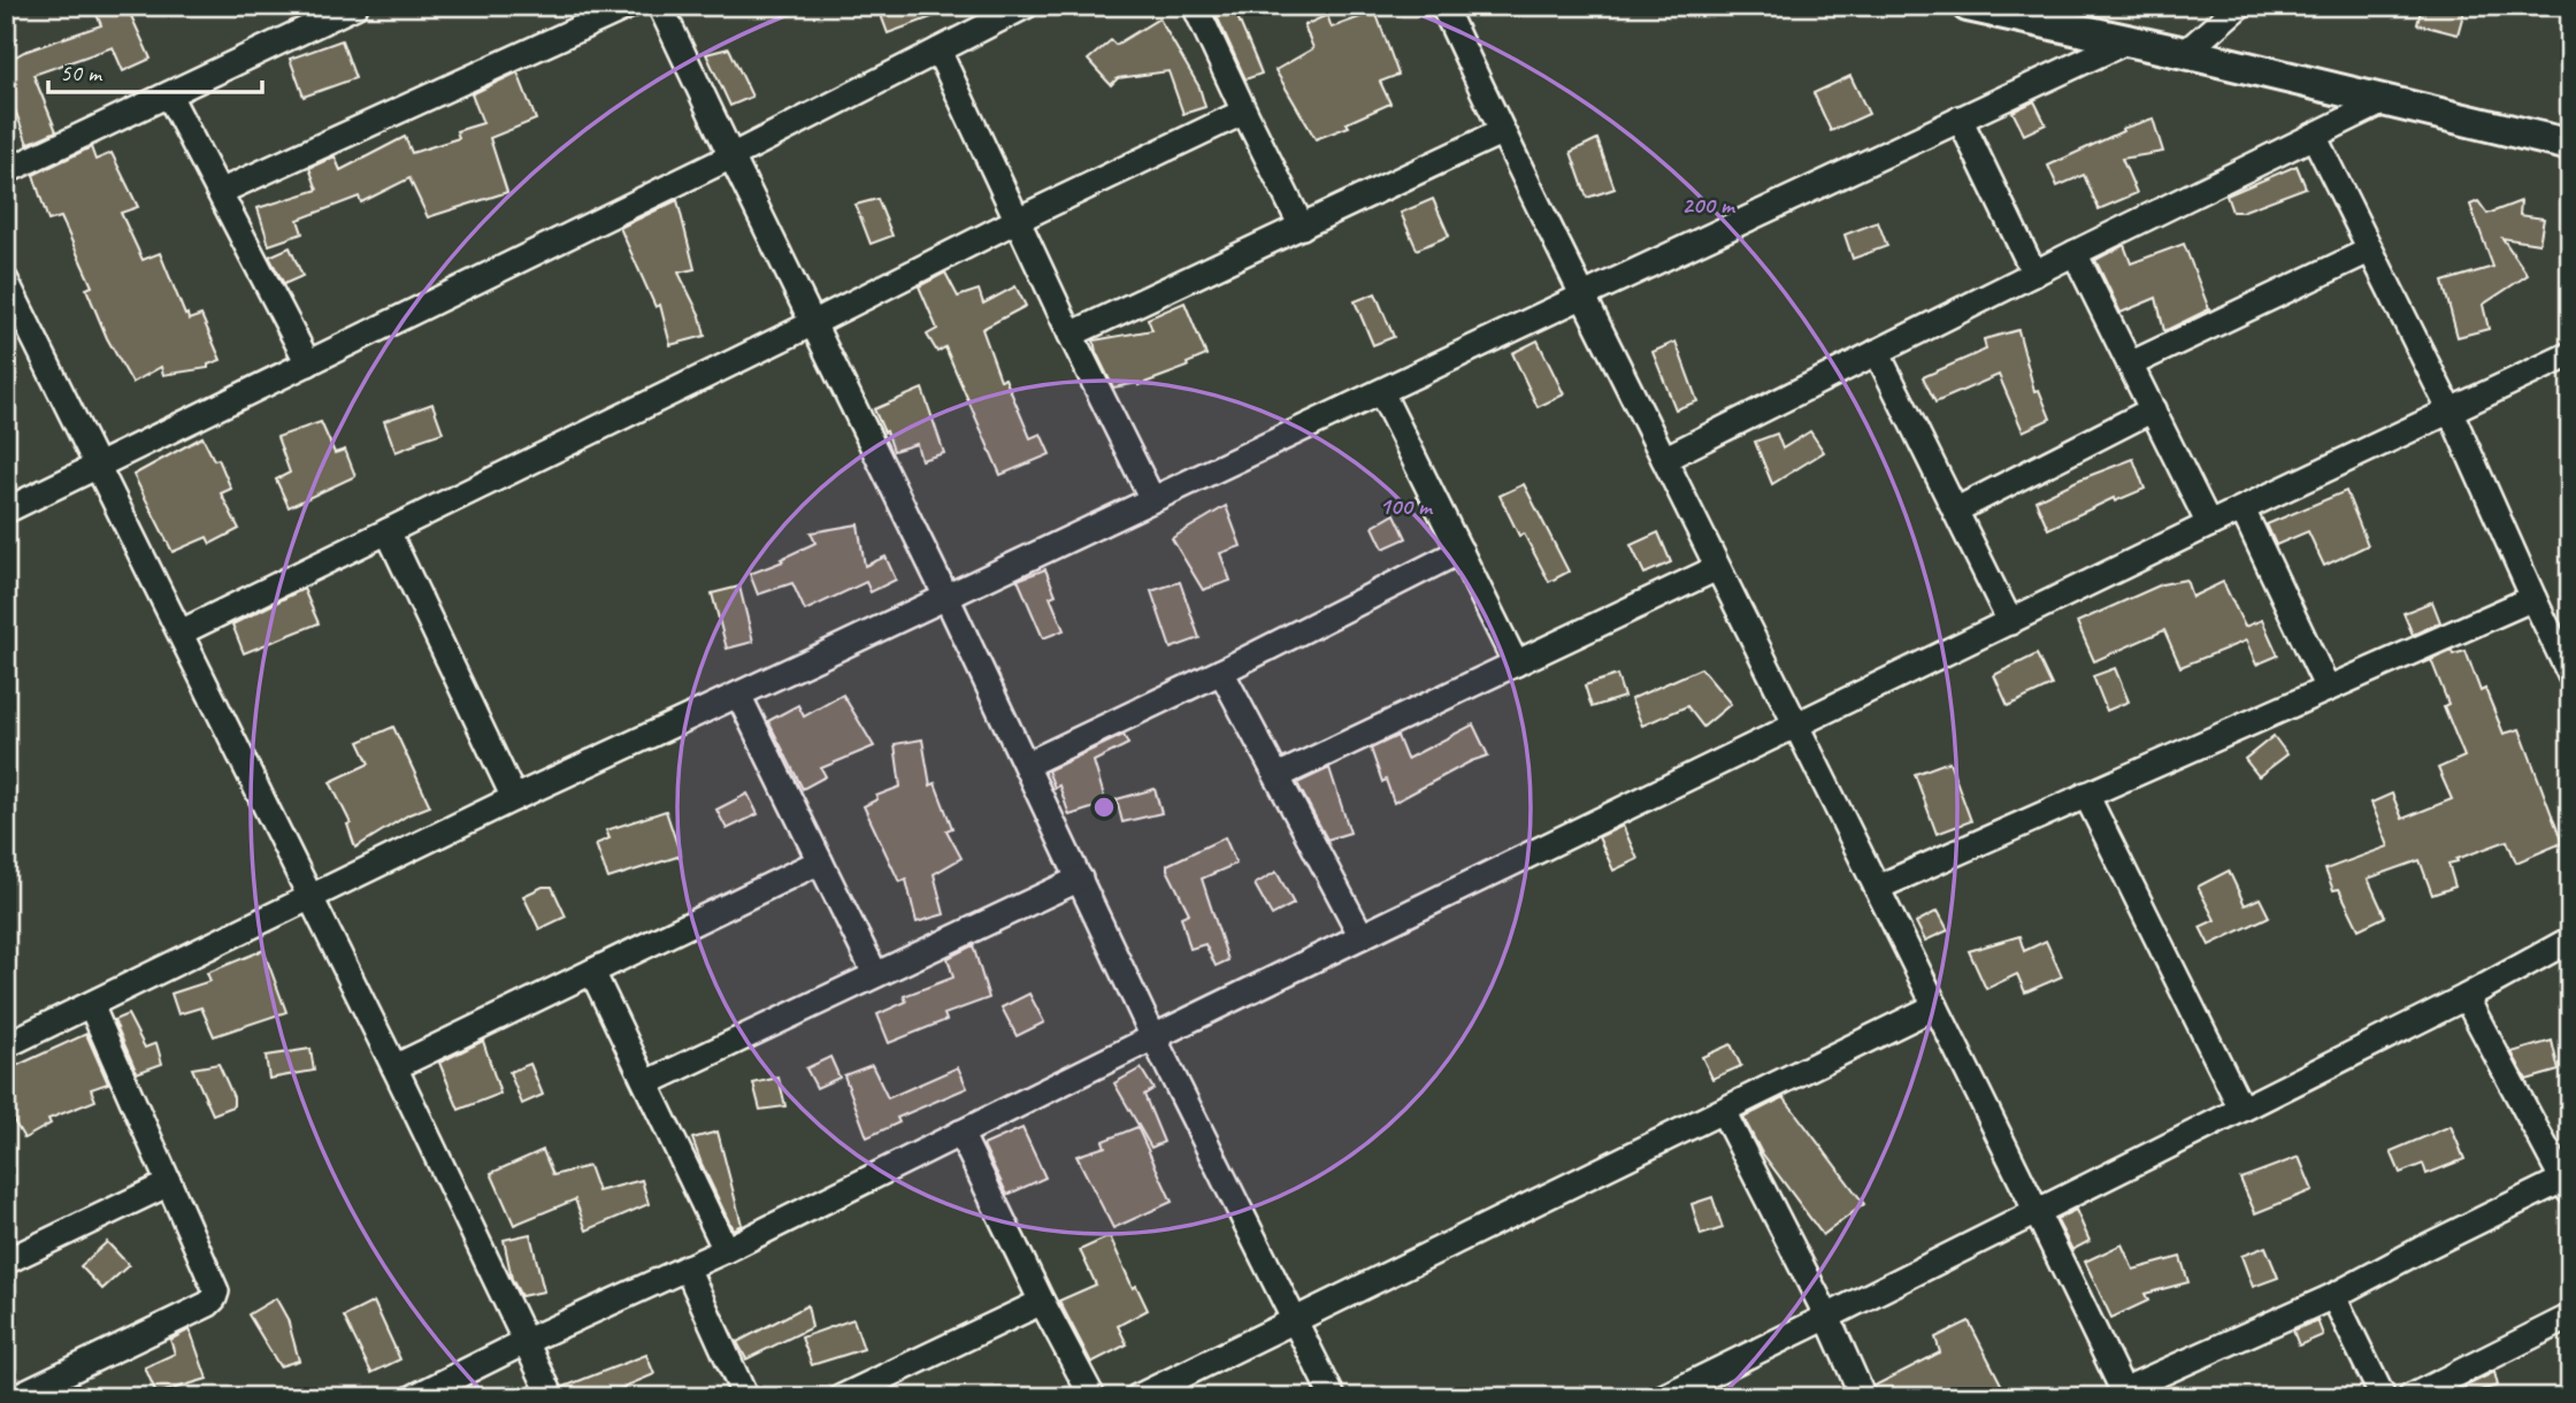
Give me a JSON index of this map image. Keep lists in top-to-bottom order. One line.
{"scale_bar":"50 m","rings":["200 m","100 m"]}
